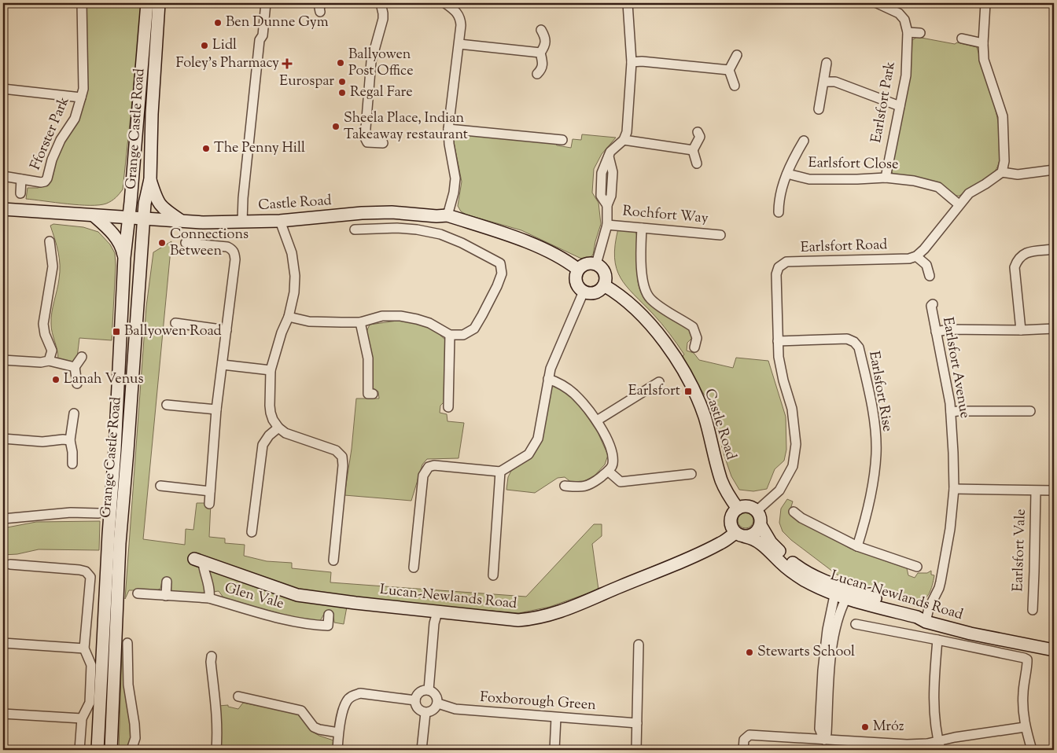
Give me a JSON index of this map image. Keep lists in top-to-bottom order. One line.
{"streets":{"street":["Earlsfort Park","Grange Castle Road","Fforster Park","Earlsfort Close","Castle Road","Rochfort Way","Earlsfort Road","Earlsfort Avenue","Earlsfort Rise","Earlsfort Vale","Lucan-Newlands Road","Glen Vale","Foxborough Green"]},"crossings":[["Earlsfort Park","Earlsfort Close"],["Grange Castle Road","Castle Road"],["Castle Road","Earlsfort Road"],["Castle Road","Lucan-Newlands Road"],["Earlsfort Road","Earlsfort Rise"],["Earlsfort Road","Lucan-Newlands Road"],["Earlsfort Avenue","Lucan-Newlands Road"],["Lucan-Newlands Road","Glen Vale"]],"places":{"other":["Ben Dunne Gym","Lidl","Ballyowen Post Office","Eurospar","Regal Fare","Sheela Place, Indian Takeaway restaurant","The Penny Hill","Connections Between","Lanah Venus","Stewarts School","Mróz"],"health":["Foley's Pharmacy"],"transit":["Ballyowen Road","Earlsfort"]}}
